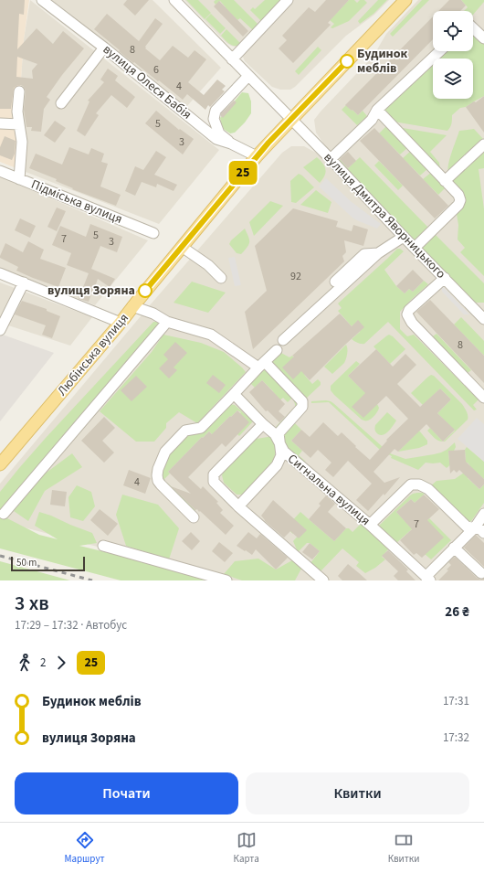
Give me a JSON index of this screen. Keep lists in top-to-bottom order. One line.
{"streets":{"main road":["Любінська вулиця"],"street":["вулиця Олеся Бабія","Підміська вулиця","вулиця Дмитра Яворницького","Сигнальна вулиця"]},"crossings":[["вулиця Олеся Бабія","Любінська вулиця"],["вулиця Дмитра Яворницького","Любінська вулиця"]],"places":["Будинок меблів","вулиця Зоряна"],"lines":["bus line 25"],"house_numbers":["8","6","4","5","3","5","7","3","92","8","4","7"],"scale_bar":"50 m","page":{"on_map":"25","scale":"50 m","heading":["3 хв","17:29 – 17:32 · Автобус","26 ₴"],"legs":["2","25"],"list":[{"name":"Будинок меблів","value":"17:31"},{"name":"вулиця Зоряна","value":"17:32"}],"buttons":["Почати","Квитки"],"tabs":["Маршрут","Карта","Квитки"]}}
